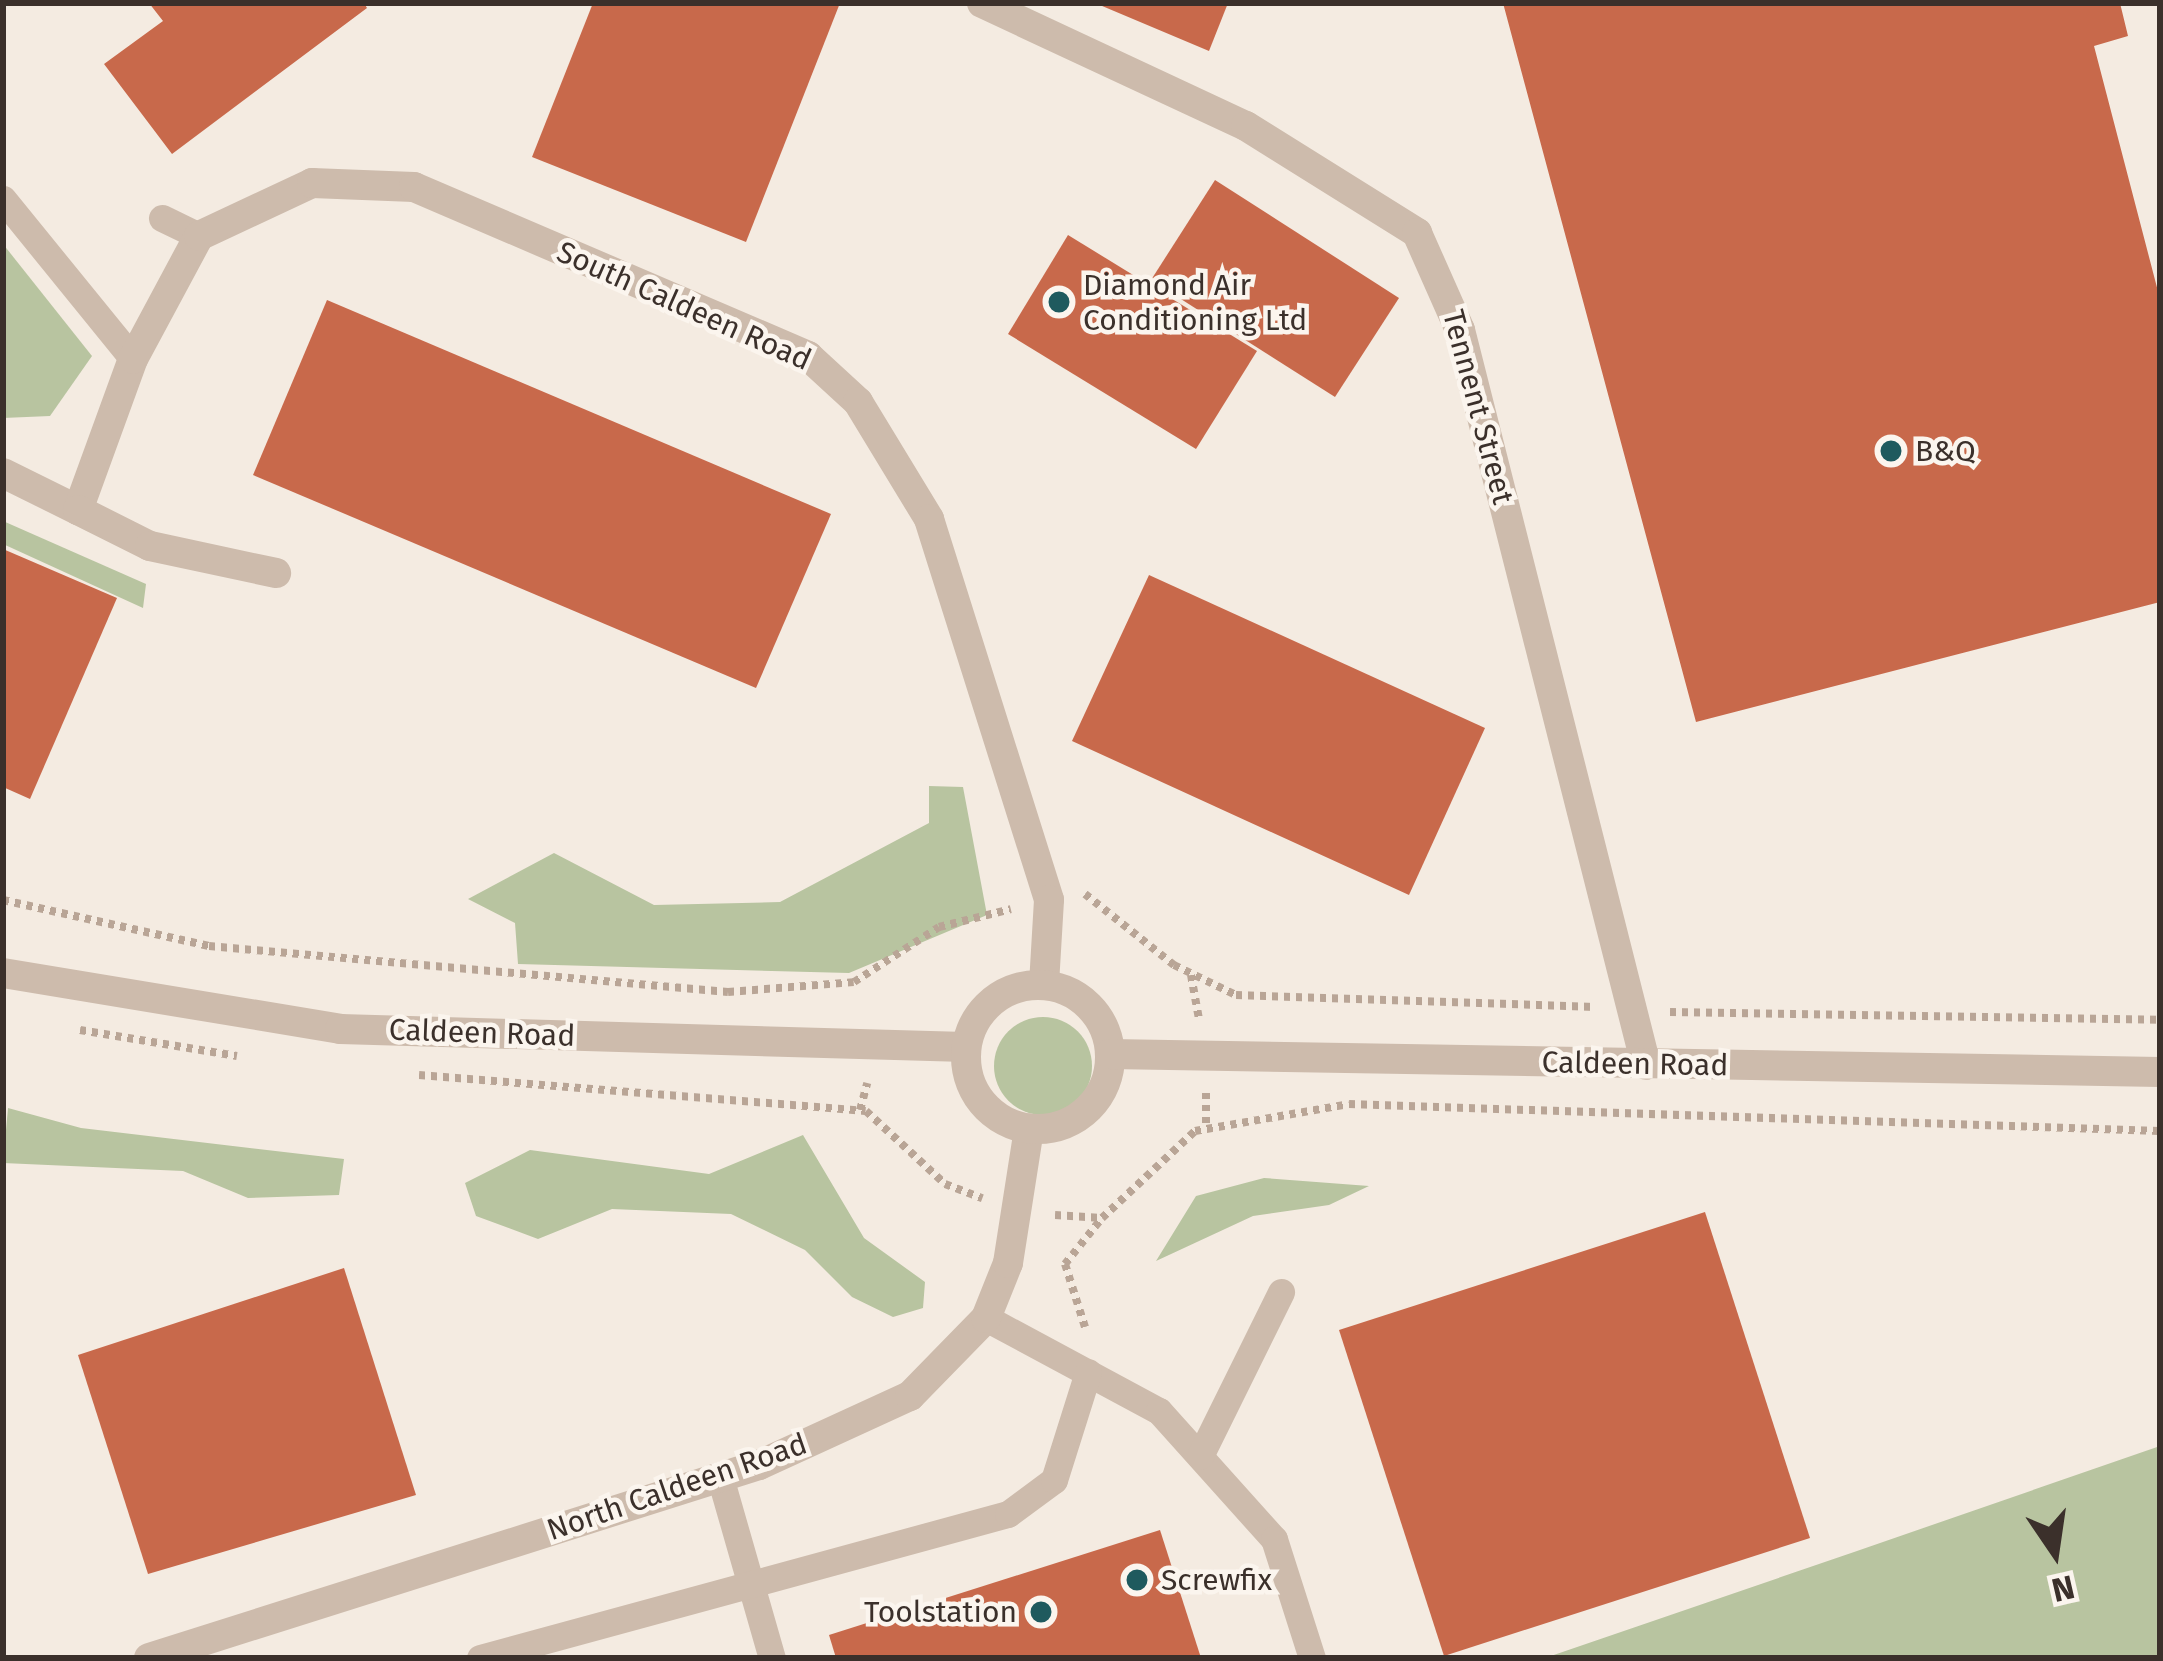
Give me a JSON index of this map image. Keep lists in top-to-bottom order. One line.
{"streets":{"street":["South Caldeen Road","Tennent Street","Caldeen Road","North Caldeen Road"]},"crossings":[["South Caldeen Road","Caldeen Road"],["South Caldeen Road","North Caldeen Road"],["Tennent Street","Caldeen Road"],["Caldeen Road","North Caldeen Road"]],"places":["Diamond Air Conditioning Ltd","B&Q","Screwfix","Toolstation"],"north":"bottom"}
